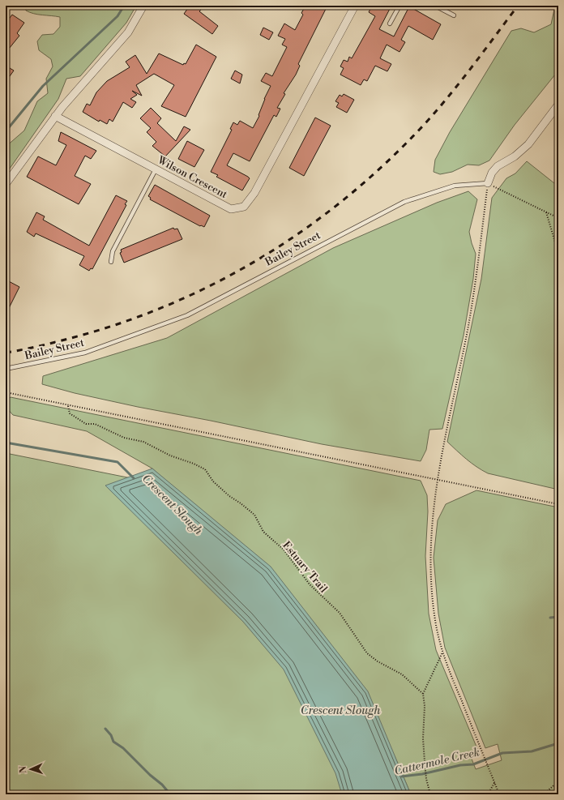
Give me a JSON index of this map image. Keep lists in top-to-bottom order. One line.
{"streets":{"street":["Wilson Crescent"],"lane":["Bailey Street"],"path":["Estuary Trail"]},"water":["Crescent Slough","Cattermole Creek"],"north":"left"}
